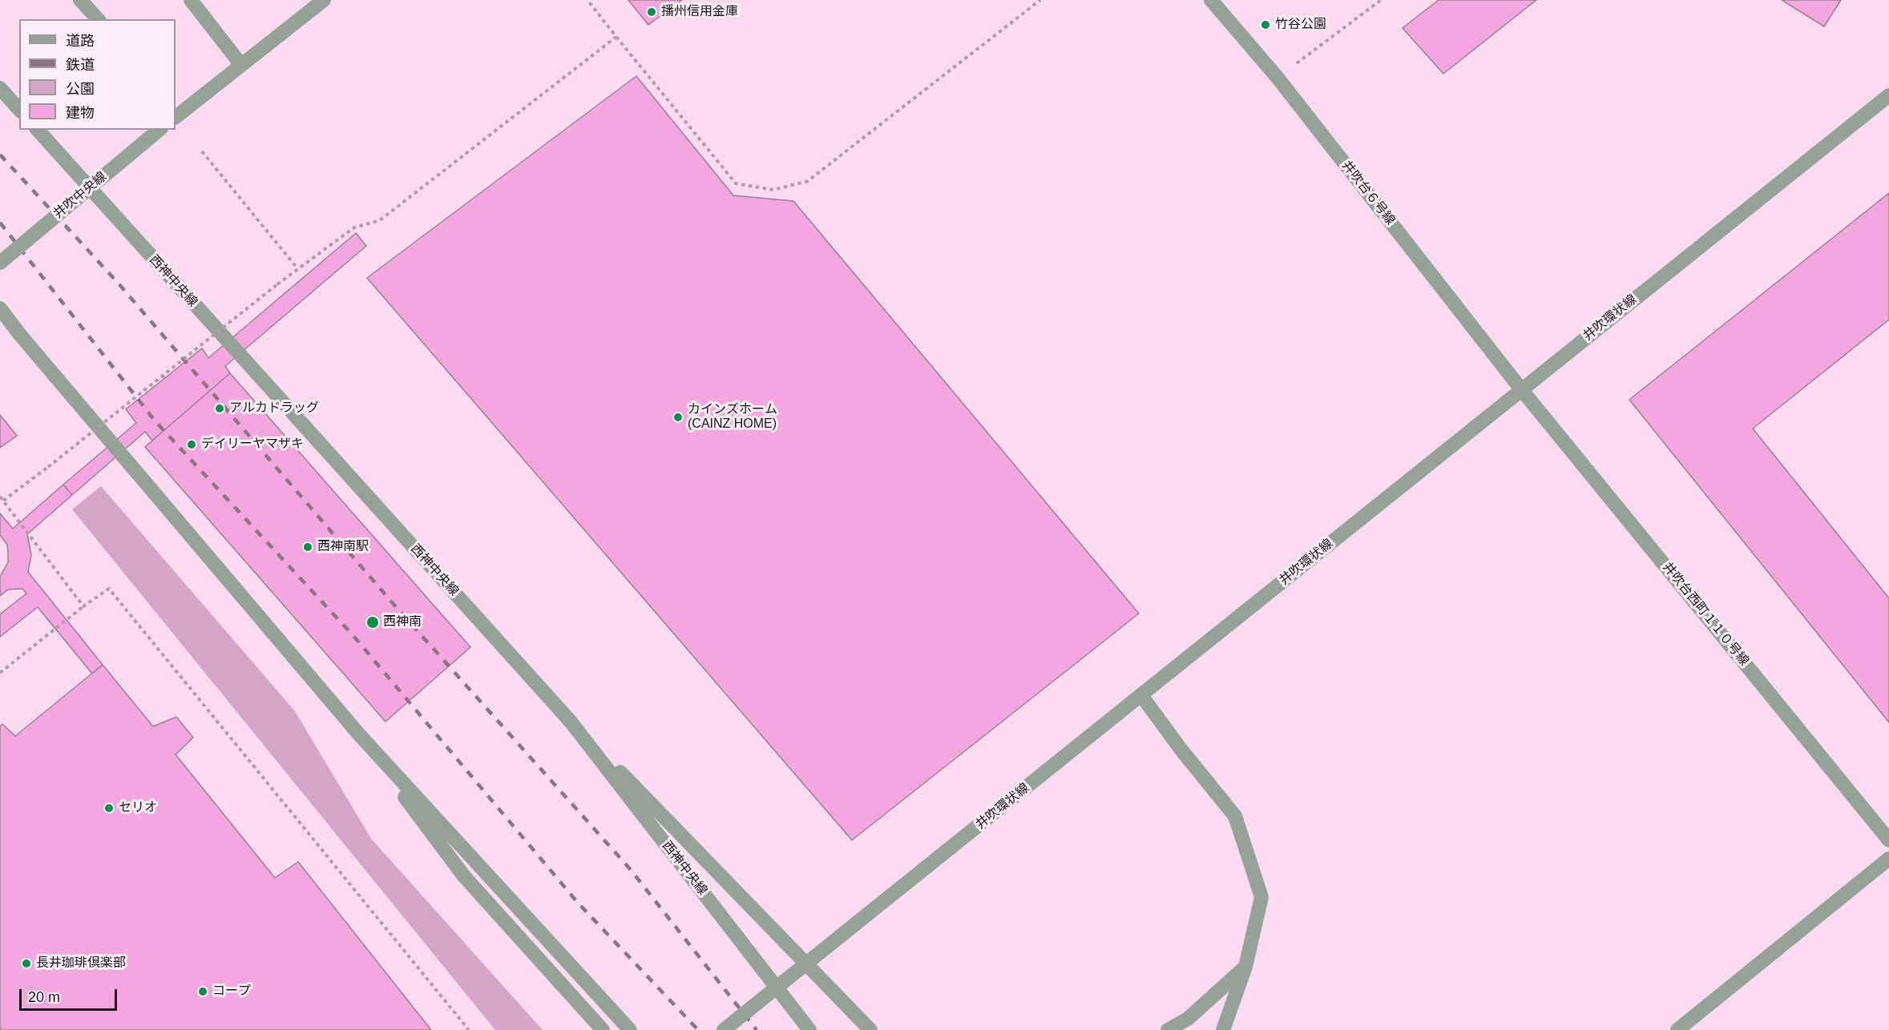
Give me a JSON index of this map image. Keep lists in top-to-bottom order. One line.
{"streets":{"street":["井吹台６号線","井吹中央線","西神中央線","井吹環状線","井吹台西町１１０号線"]},"crossings":[["井吹台６号線","井吹環状線"],["井吹台６号線","井吹台西町１１０号線"],["井吹環状線","井吹台西町１１０号線"]],"places":["播州信用金庫","竹谷公園","アルカドラッグ","カインズホーム (CAINZ HOME)","デイリーヤマザキ","西神南駅","西神南","セリオ","長井珈琲倶楽部","コープ"],"legend":["道路","鉄道","公園","建物"],"scale_bar":"20 m"}
